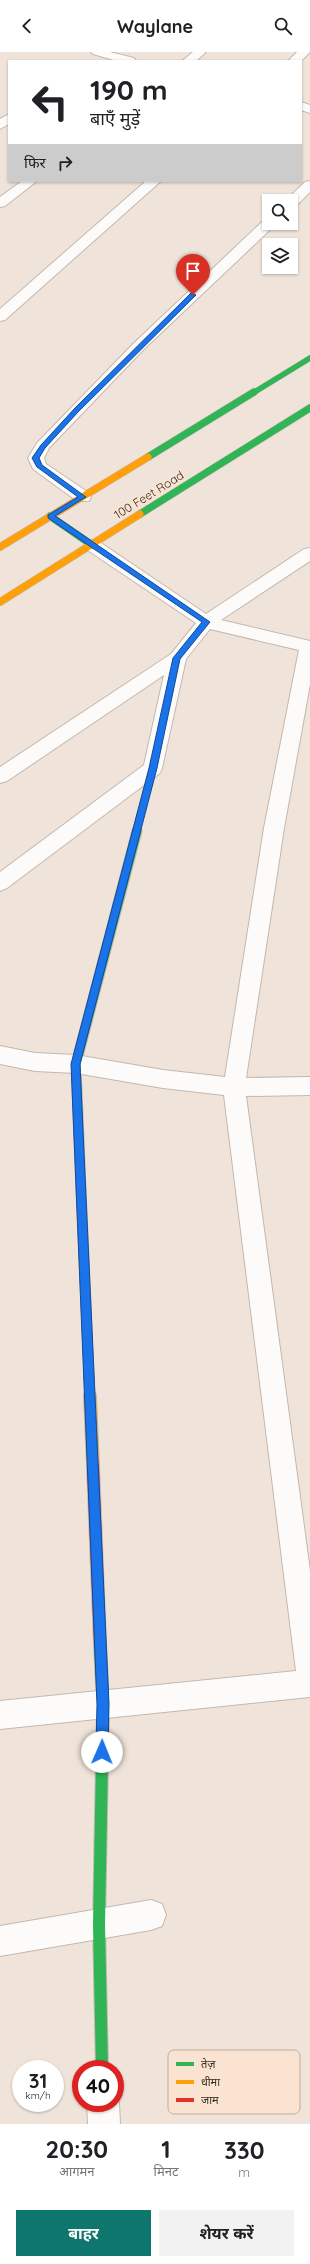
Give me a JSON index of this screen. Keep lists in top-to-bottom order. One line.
{"streets":{"main road":["100 Feet Road"]},"legend":["तेज़","धीमा","जाम"],"page":{"header":"Waylane","turn":["190 m","बाएँ मुड़ें"],"then":"फिर","speed":"31 km/h","limit":"40","eta":["20:30","आगमन","1","मिनट","330","m"],"buttons":["बाहर","शेयर करें"]}}
